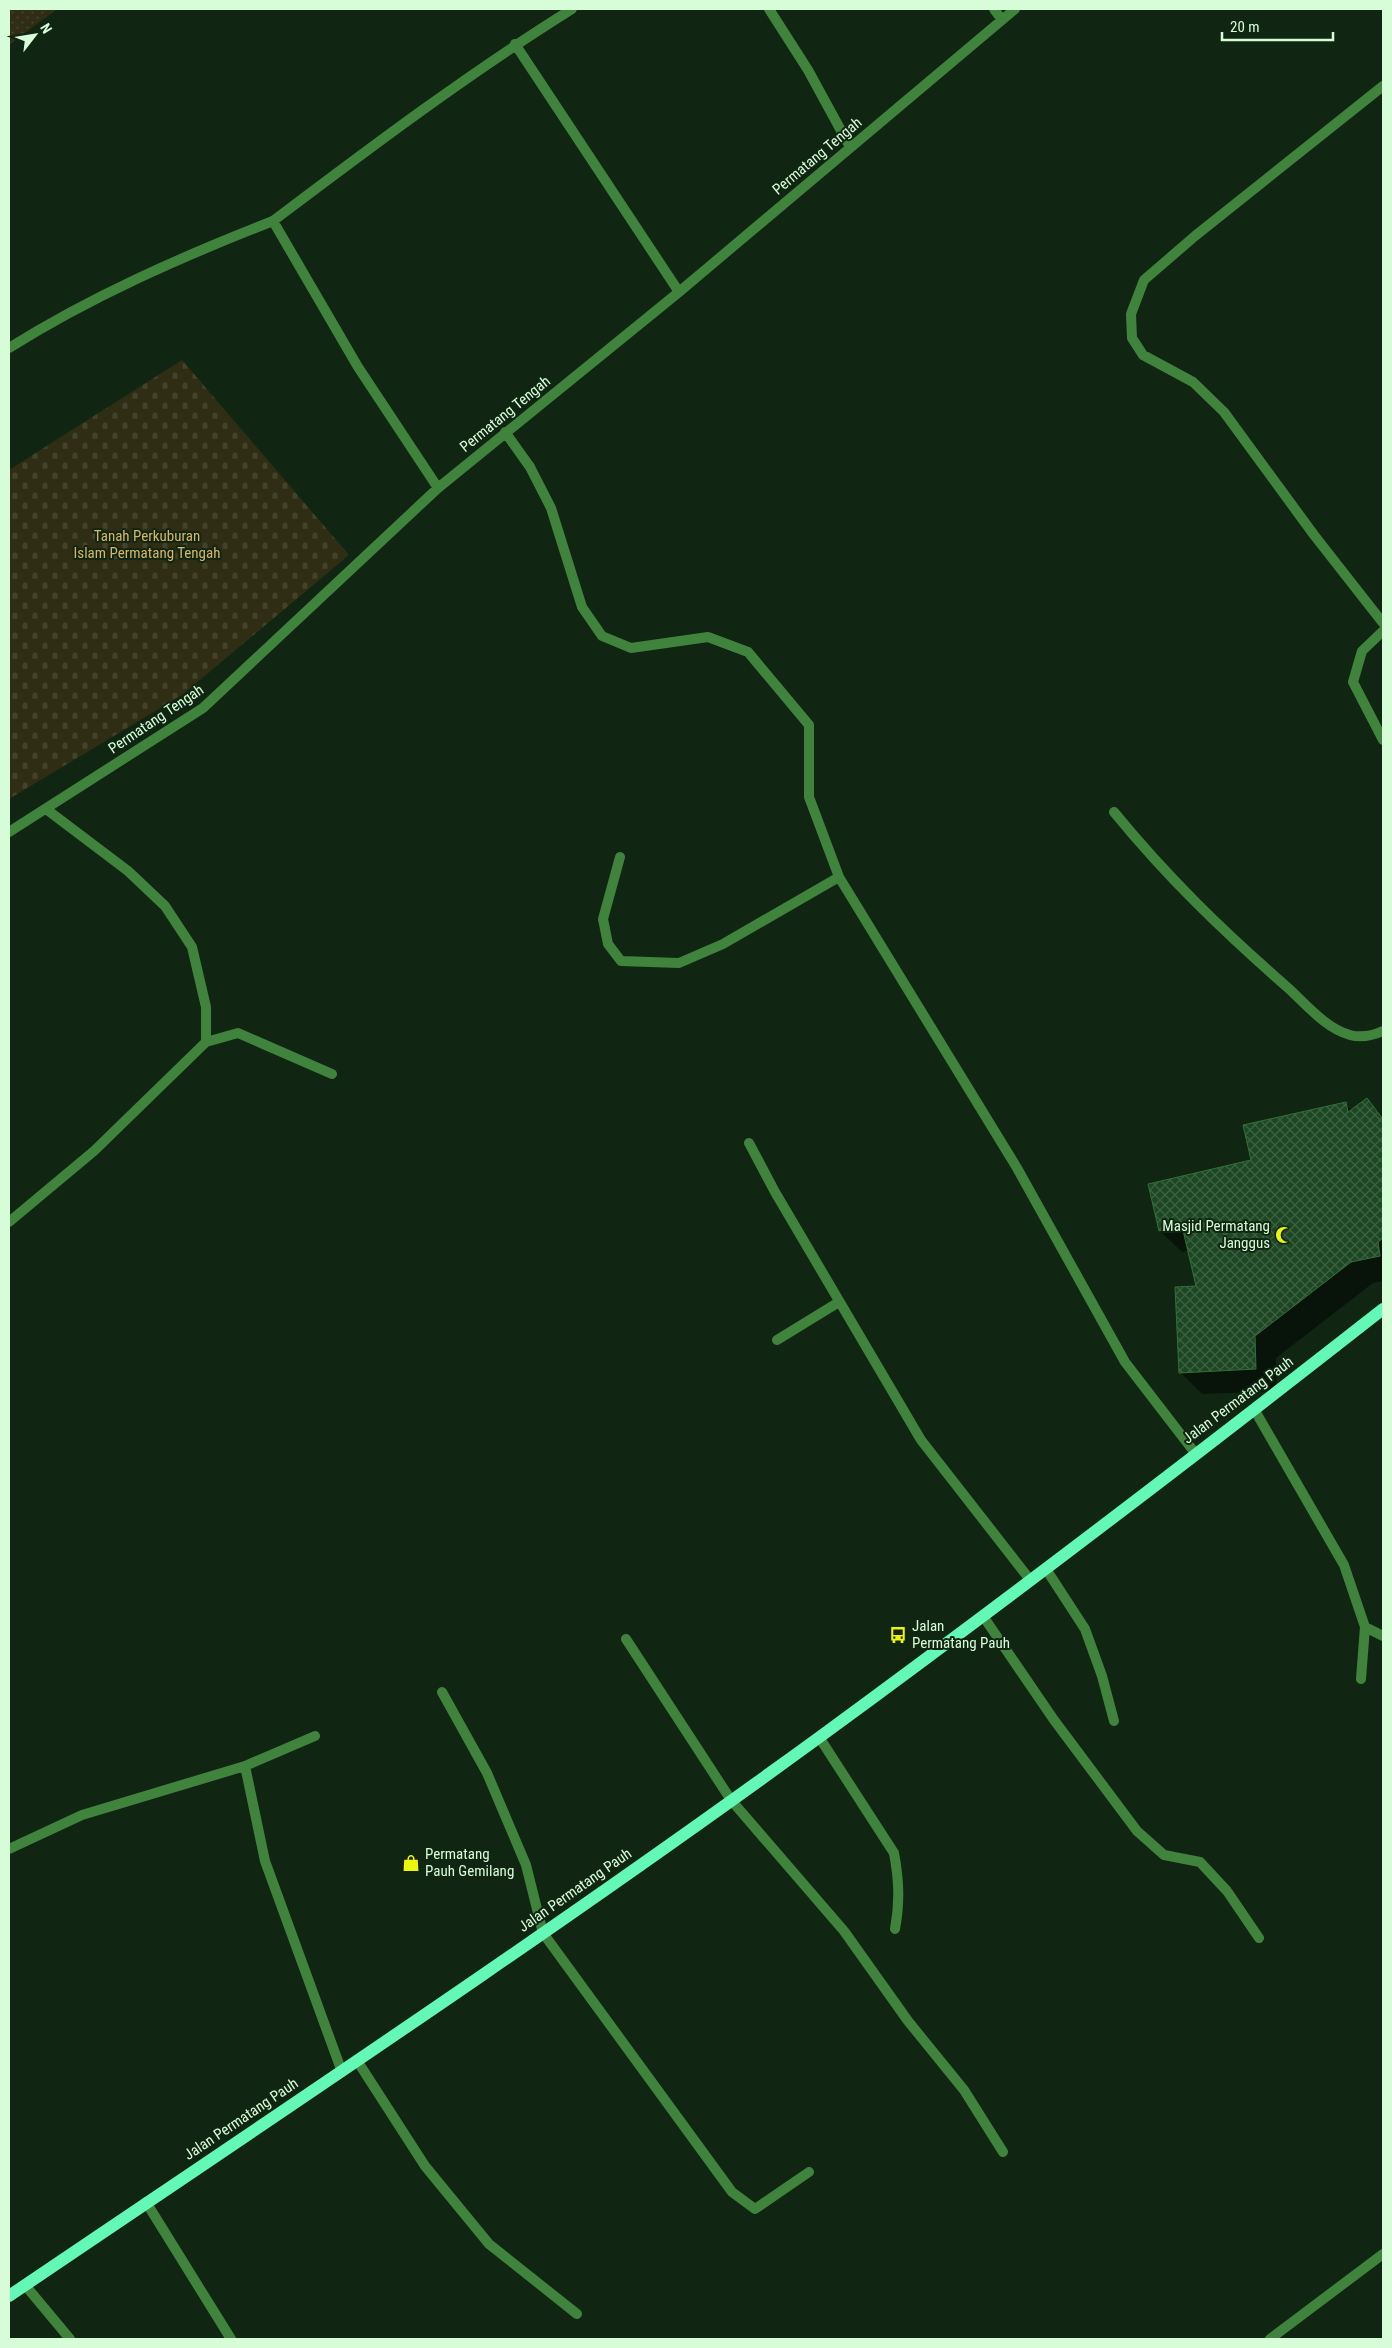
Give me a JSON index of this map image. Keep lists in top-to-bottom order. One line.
{"streets":{"main road":["Jalan Permatang Pauh"],"street":["Permatang Tengah"]},"parks":["Tanah Perkuburan Islam Permatang Tengah"],"places":{"mosque":["Masjid Permatang Janggus"],"bus stop":["Jalan Permatang Pauh"],"shop":["Permatang Pauh Gemilang"]},"scale_bar":"20 m","north":"top right"}
